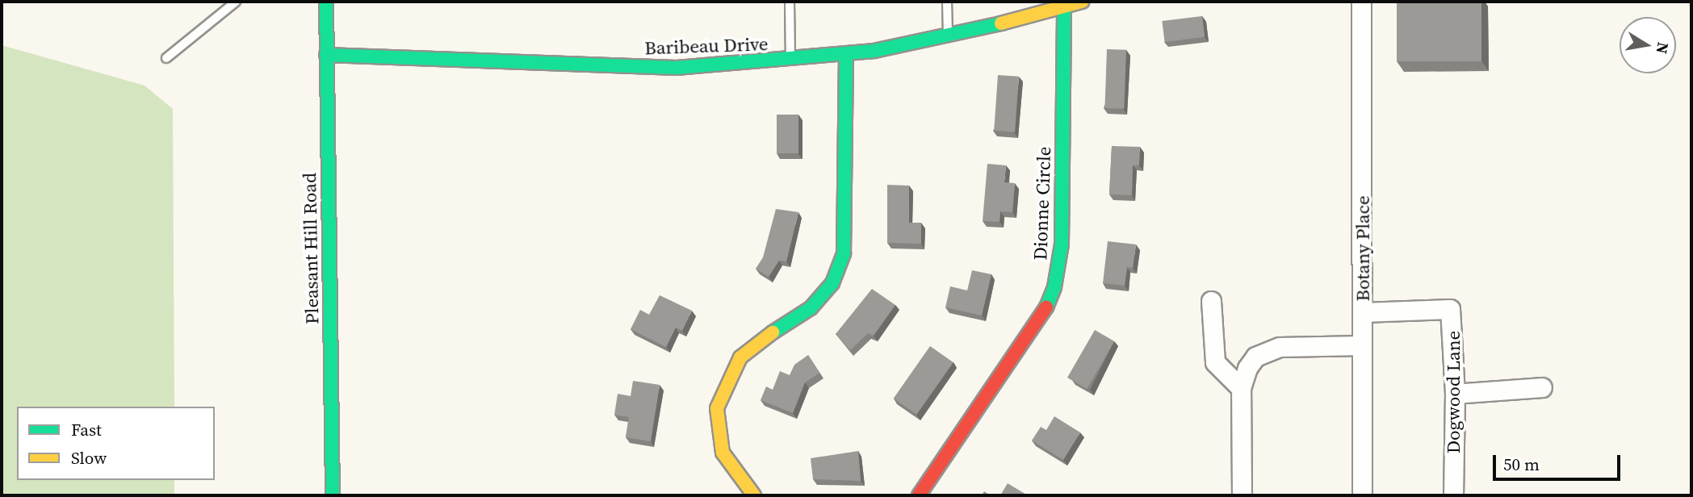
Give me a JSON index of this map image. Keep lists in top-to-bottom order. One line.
{"streets":{"street":["Baribeau Drive","Dionne Circle","Pleasant Hill Road","Botany Place","Dogwood Lane"]},"crossings":[["Baribeau Drive","Dionne Circle"],["Baribeau Drive","Pleasant Hill Road"],["Botany Place","Dogwood Lane"]],"legend":["Fast","Slow"],"scale_bar":"50 m","north":"right"}
